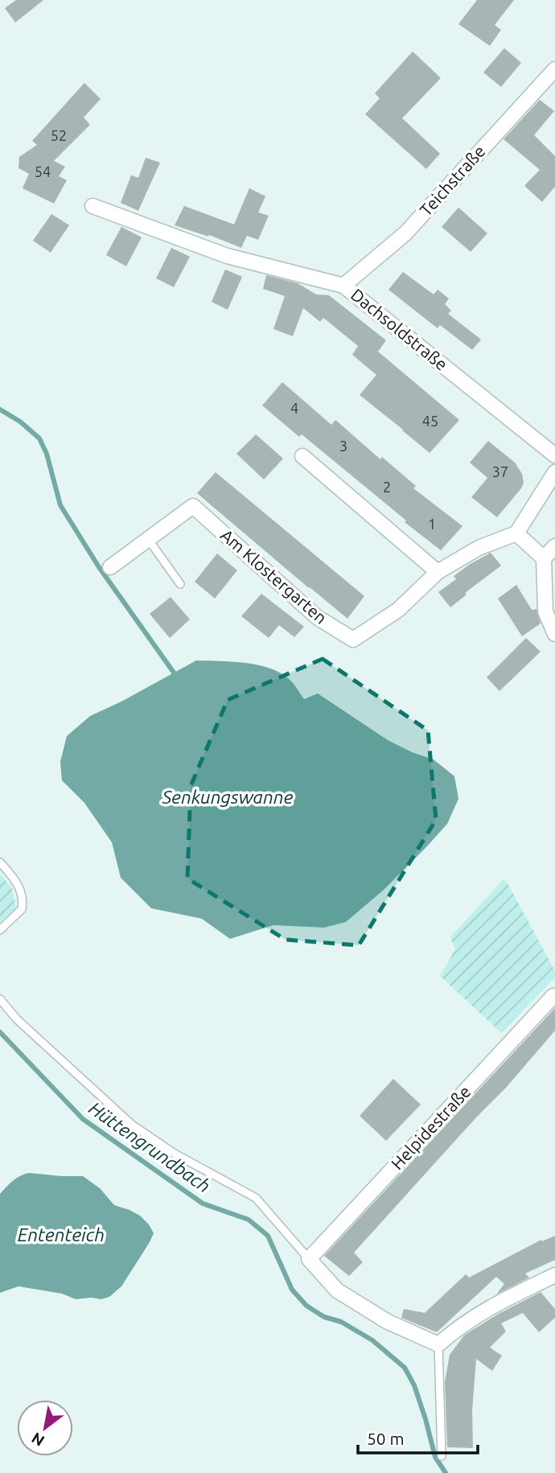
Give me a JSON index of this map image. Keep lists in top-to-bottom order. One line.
{"streets":{"street":["Teichstraße","Dachsoldstraße","Am Klostergarten","Helpidestraße"]},"crossings":[["Teichstraße","Dachsoldstraße"]],"water":["Senkungswanne","Hüttengrundbach","Ententeich"],"house_numbers":["52","54","4","45","3","37","2","1"],"scale_bar":"50 m","north":"bottom left"}
